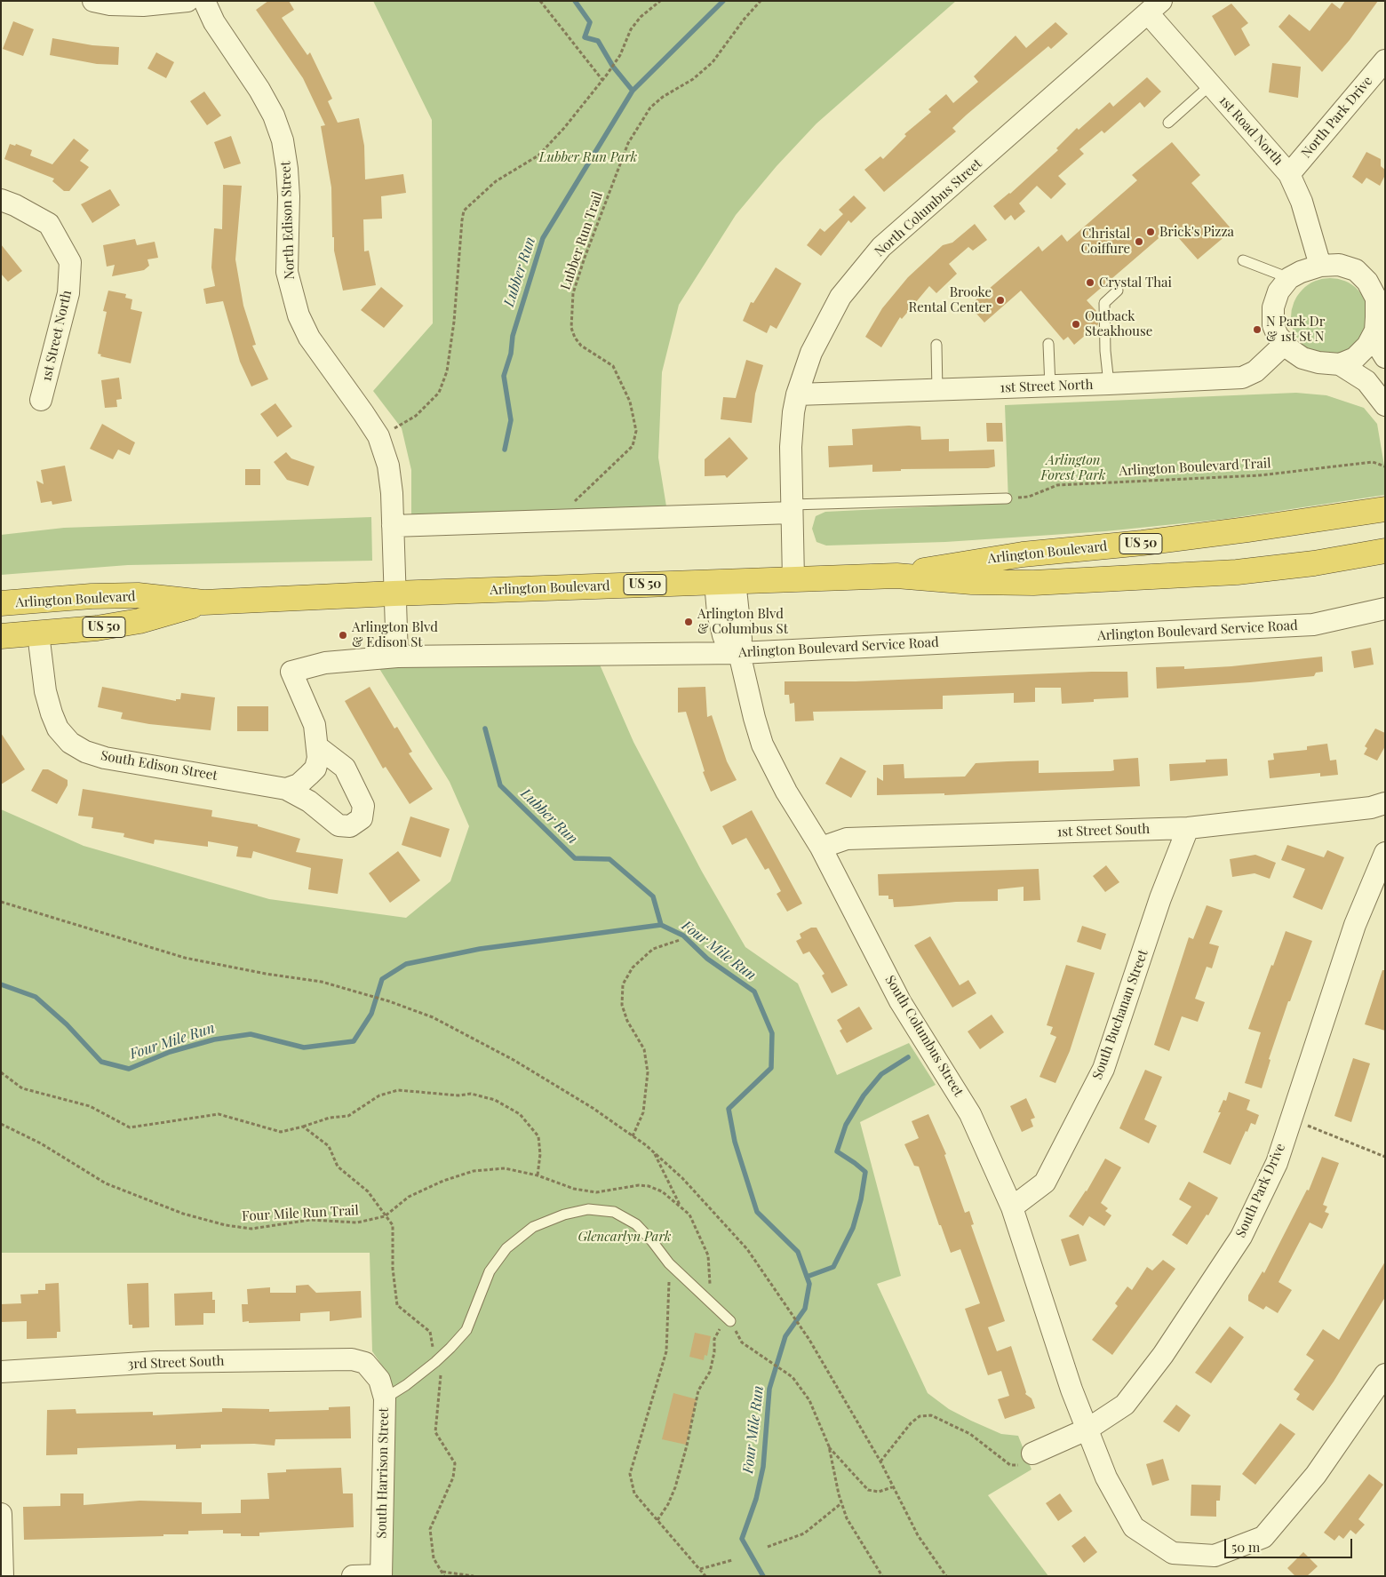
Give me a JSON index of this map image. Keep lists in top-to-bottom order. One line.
{"streets":{"highway":["US 50","Arlington Boulevard"],"street":["North Park Drive","1st Road North","North Columbus Street","North Edison Street","1st Street North","Arlington Boulevard Service Road","South Edison Street","1st Street South","South Buchanan Street","South Columbus Street","South Park Drive","3rd Street South","South Harrison Street"],"path":["Lubber Run Trail","Arlington Boulevard Trail","Four Mile Run Trail"]},"crossings":[["North Park Drive","1st Road North"],["1st Road North","North Columbus Street"],["1st Road North","1st Street North"],["North Columbus Street","1st Street North"],["North Columbus Street","Arlington Boulevard"],["North Edison Street","Arlington Boulevard"],["Arlington Boulevard","South Edison Street"],["Arlington Boulevard","South Columbus Street"],["Arlington Boulevard Service Road","South Edison Street"],["Arlington Boulevard Service Road","South Columbus Street"],["1st Street South","South Buchanan Street"],["1st Street South","South Columbus Street"],["South Buchanan Street","South Columbus Street"],["South Columbus Street","South Park Drive"],["3rd Street South","South Harrison Street"]],"water":["Lubber Run","Four Mile Run"],"parks":["Lubber Run Park","Arlington Forest Park","Glencarlyn Park"],"places":["Brick's Pizza","Christal Coiffure","Crystal Thai","Brooke Rental Center","Outback Steakhouse","N Park Dr & 1st St N","Arlington Blvd & Columbus St","Arlington Blvd & Edison St"],"scale_bar":"50 m"}
